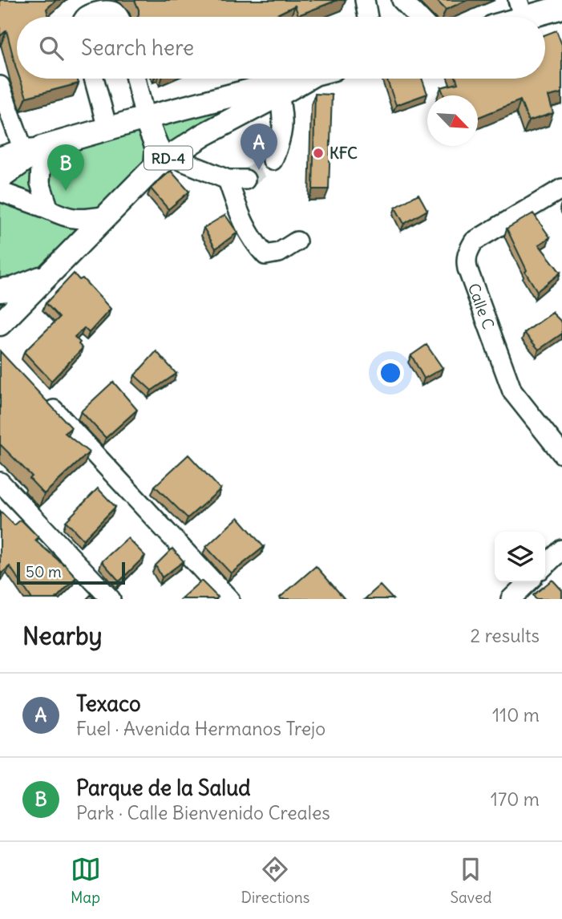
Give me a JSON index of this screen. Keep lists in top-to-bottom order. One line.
{"streets":{"main road":["RD-4"],"street":["Calle C"]},"places":["KFC"],"scale_bar":"50 m","north":"bottom right","page":{"search":"Search here","pins":["A","B"],"scale":"50 m","heading":["Nearby","2 results"],"list":[{"mark":"A","name":"Texaco","note":"Fuel · Avenida Hermanos Trejo","value":"110 m"},{"mark":"B","name":"Parque de la Salud","note":"Park · Calle Bienvenido Creales","value":"170 m"}],"nav":["Map","Directions","Saved"]}}
